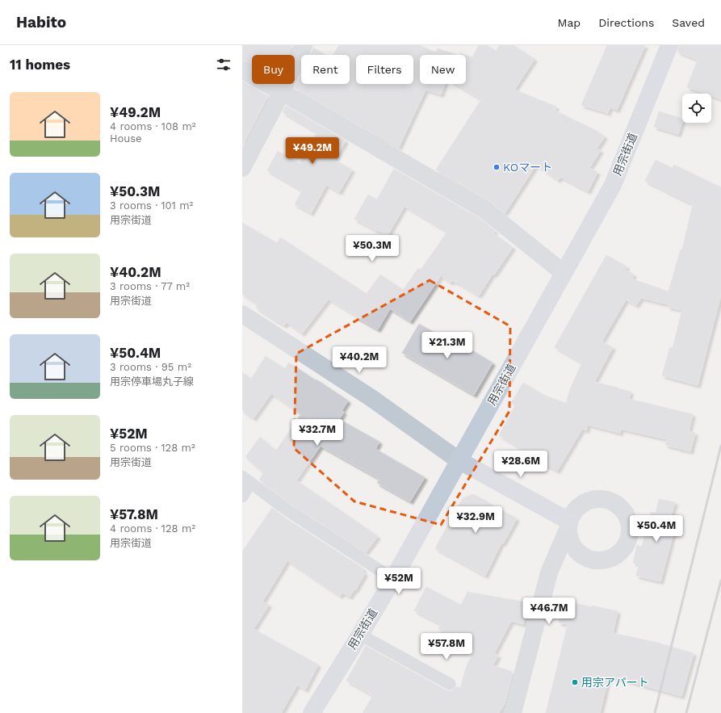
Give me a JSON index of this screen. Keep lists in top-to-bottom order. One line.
{"streets":{"main road":["用宗街道"]},"places":["KOマート","用宗アパート"],"page":{"header":"Habito","nav":["Map","Directions","Saved"],"heading":"11 homes","chip":["Buy","Rent","Filters","New"],"list":[{"name":"¥49.2M","note":"4 rooms · 108 m² · House"},{"name":"¥50.3M","note":"3 rooms · 101 m² · 用宗街道"},{"name":"¥40.2M","note":"3 rooms · 77 m² · 用宗街道"},{"name":"¥50.4M","note":"3 rooms · 95 m² · 用宗停車場丸子線"},{"name":"¥52M","note":"5 rooms · 128 m² · 用宗街道"},{"name":"¥57.8M","note":"4 rooms · 128 m² · 用宗街道"}],"price":["¥49.2M","¥50.3M","¥21.3M","¥40.2M","¥32.7M","¥28.6M","¥32.9M","¥50.4M","¥52M","¥46.7M","¥57.8M"]}}
